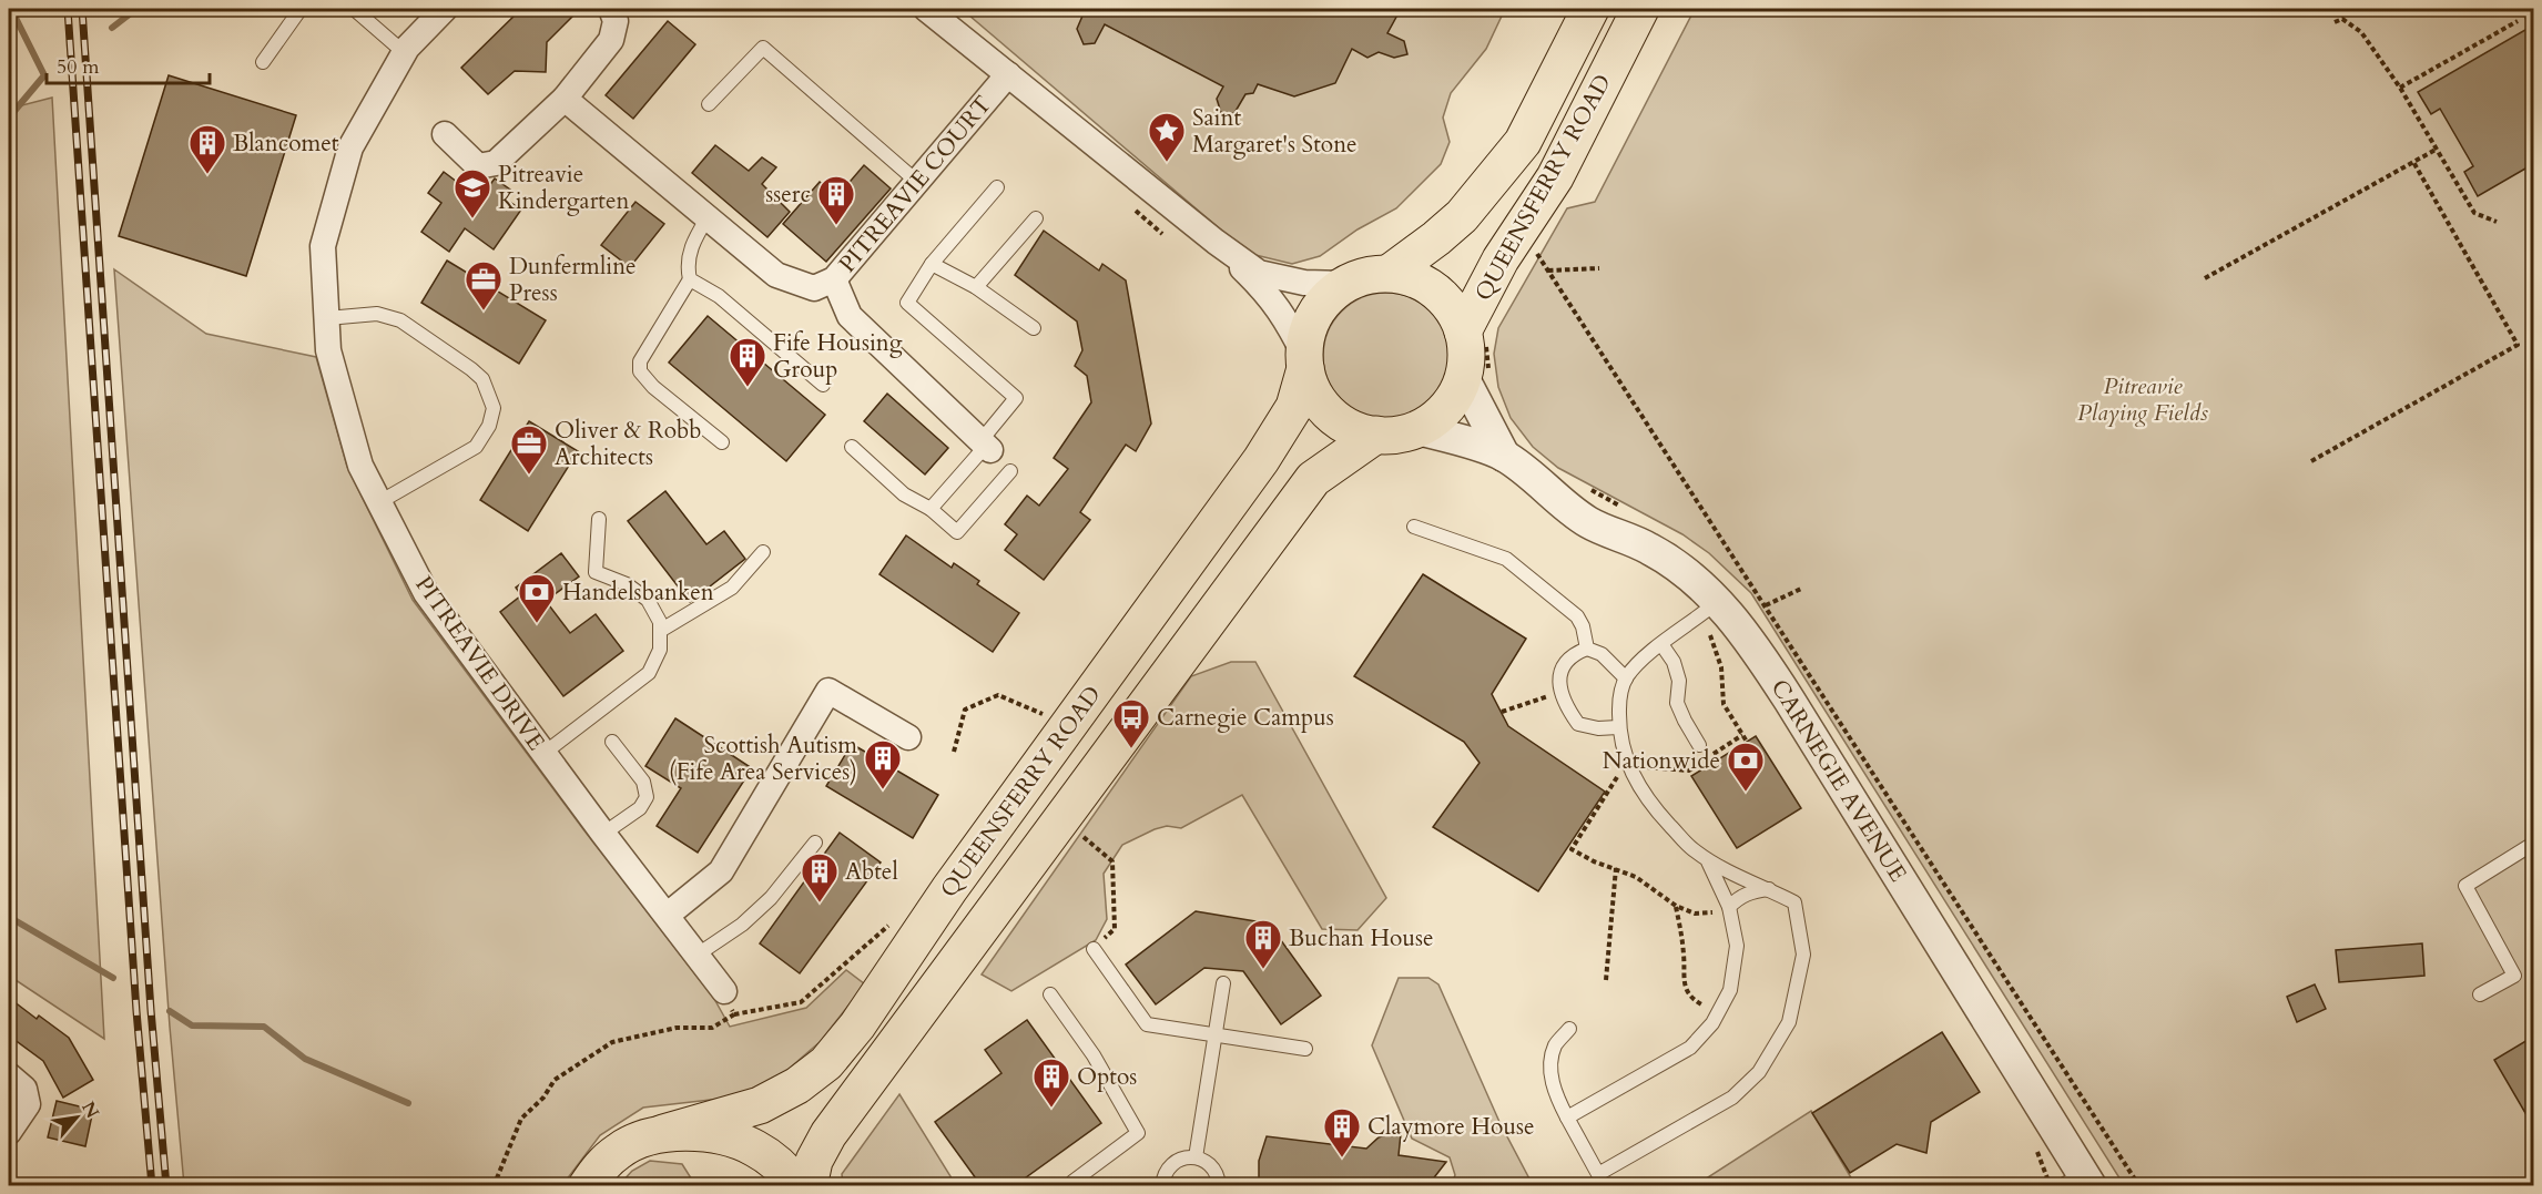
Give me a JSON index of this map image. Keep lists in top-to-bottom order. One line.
{"streets":{"main road":["QUEENSFERRY ROAD"],"street":["PITREAVIE COURT","PITREAVIE DRIVE","CARNEGIE AVENUE"]},"parks":["Pitreavie Playing Fields"],"places":{"place":["Saint Margaret's Stone"],"building":["Blancomet","sserc","Fife Housing Group","Scottish Autism (Fife Area Services)","Abtel","Buchan House","Optos","Claymore House"],"school or university":["Pitreavie Kindergarten"],"office":["Dunfermline Press","Oliver & Robb Architects"],"bank":["Handelsbanken","Nationwide"],"bus stop":["Carnegie Campus"]},"scale_bar":"50 m","north":"top right"}
